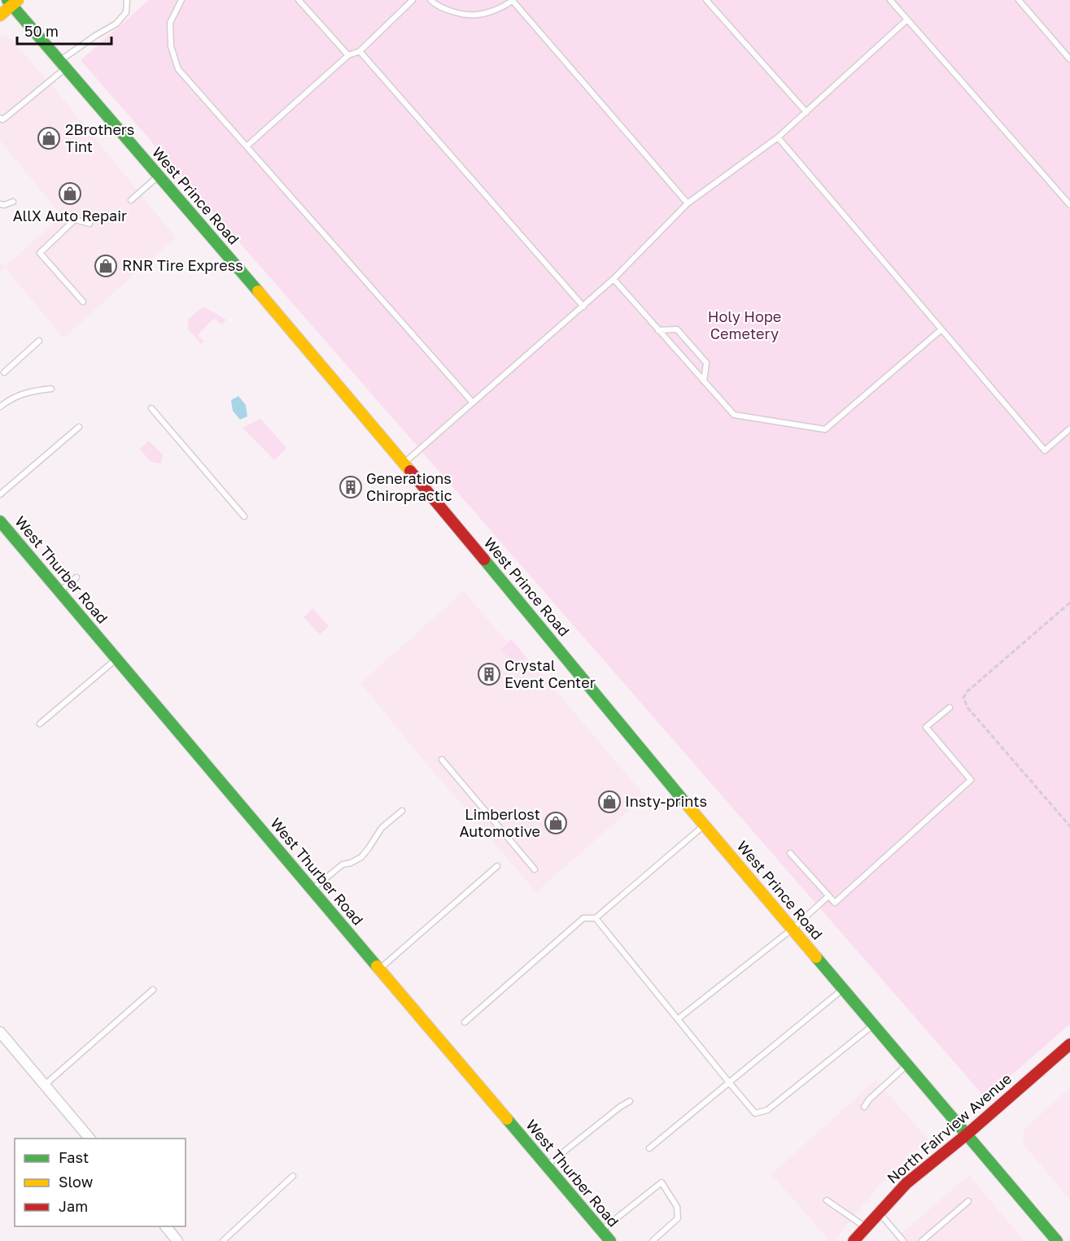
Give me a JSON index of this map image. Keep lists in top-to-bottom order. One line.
{"streets":{"main road":["West Prince Road","West Thurber Road","North Fairview Avenue"]},"crossings":[["West Prince Road","North Fairview Avenue"]],"parks":["Holy Hope Cemetery"],"places":{"shop":["2Brothers Tint","AllX Auto Repair","RNR Tire Express","Insty-prints","Limberlost Automotive"],"building":["Generations Chiropractic","Crystal Event Center"]},"legend":["Fast","Slow","Jam"],"scale_bar":"50 m"}
